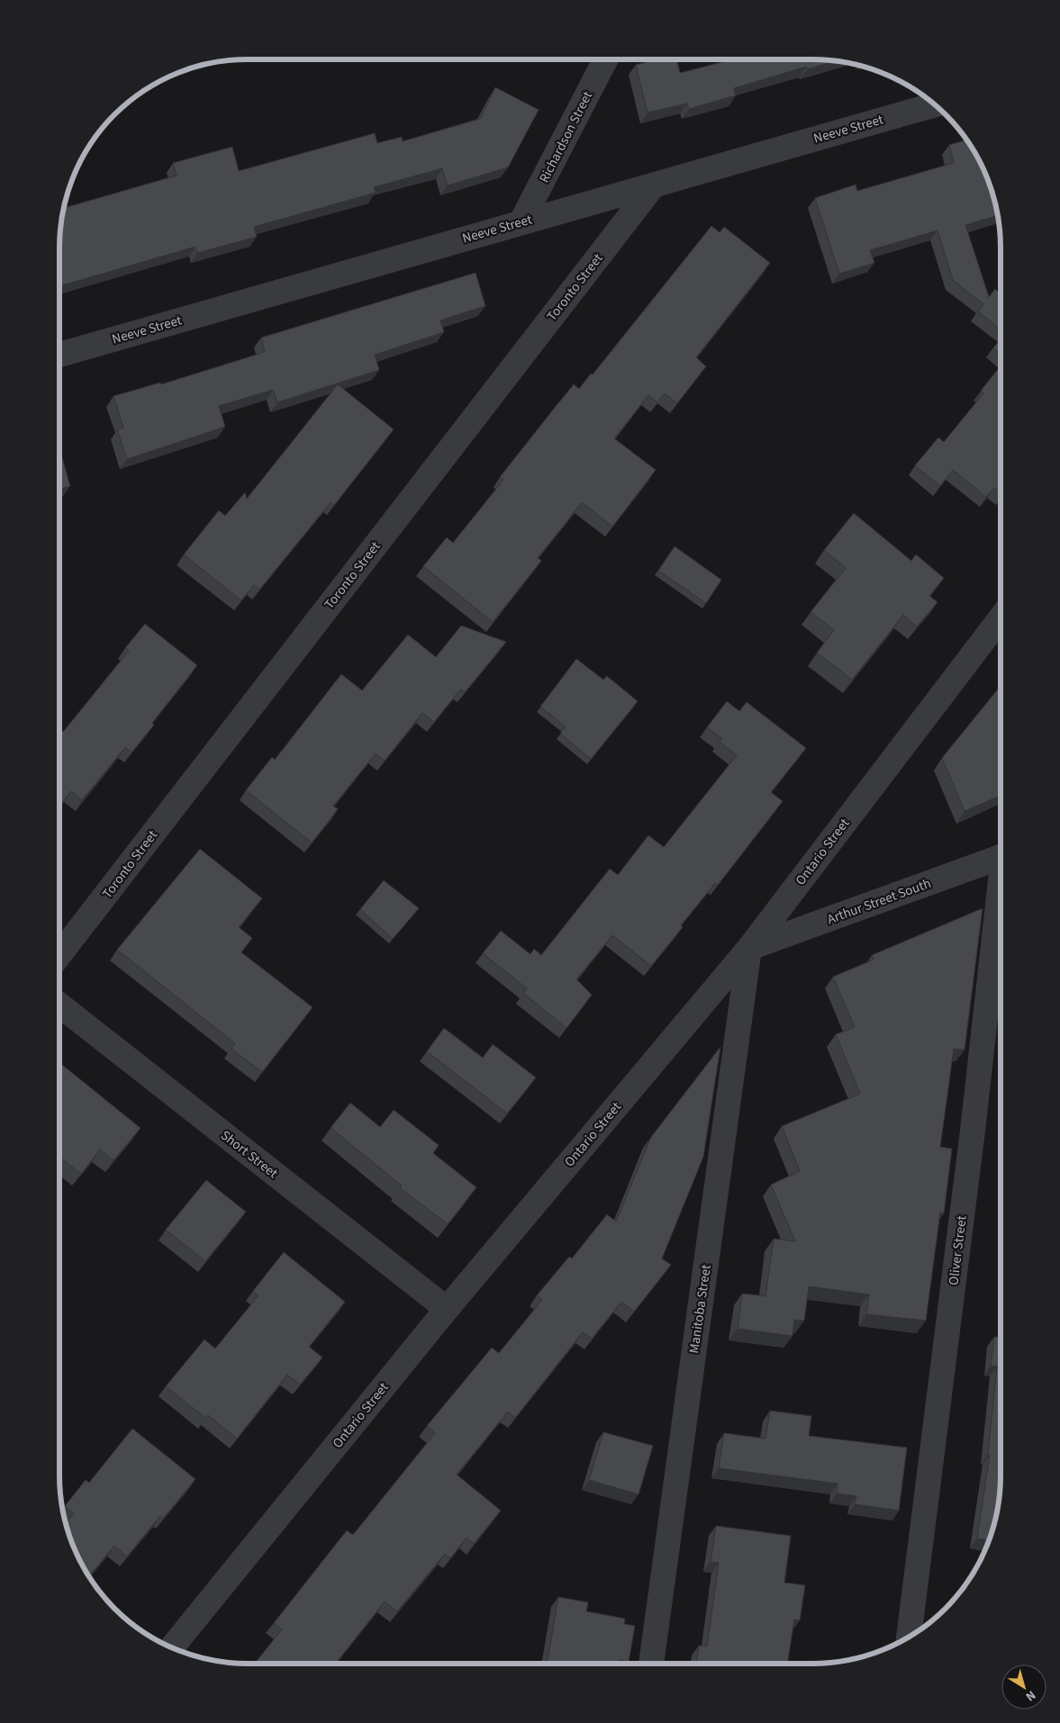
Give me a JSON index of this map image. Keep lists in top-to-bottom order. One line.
{"streets":{"street":["Neeve Street","Richardson Street","Toronto Street","Ontario Street","Arthur Street South","Short Street","Oliver Street","Manitoba Street"]},"crossings":[["Neeve Street","Richardson Street"],["Neeve Street","Toronto Street"],["Ontario Street","Arthur Street South"],["Ontario Street","Short Street"],["Ontario Street","Manitoba Street"],["Arthur Street South","Manitoba Street"]],"north":"bottom right"}
